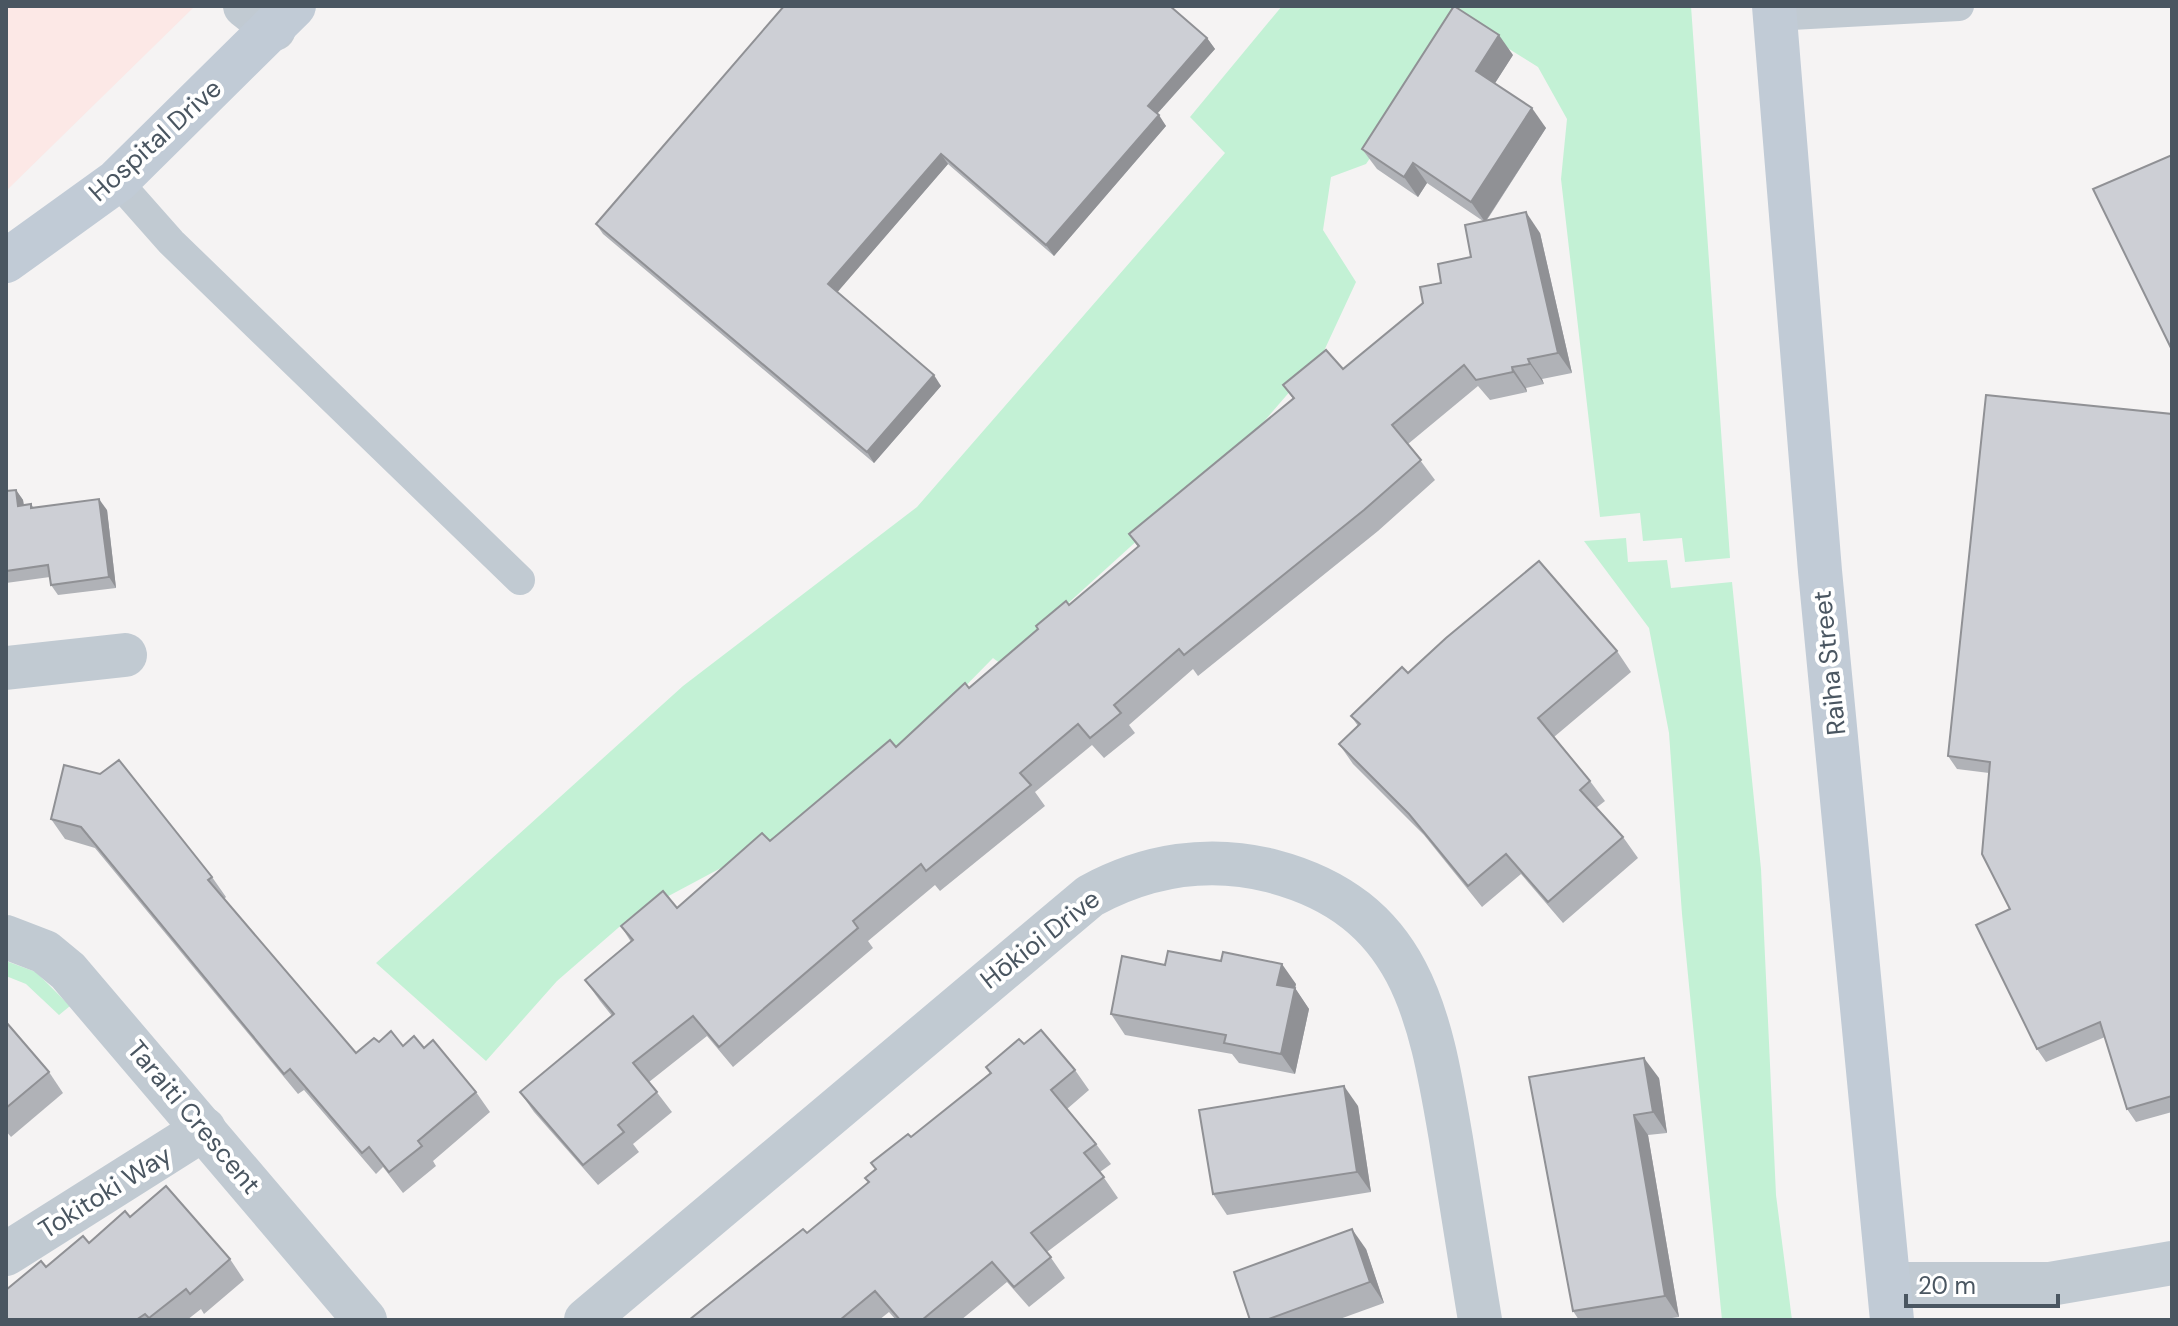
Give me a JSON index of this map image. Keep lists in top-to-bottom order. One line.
{"streets":{"main road":["Hospital Drive","Raiha Street"],"street":["Hōkioi Drive","Taraiti Crescent","Tokitoki Way"]},"crossings":[["Taraiti Crescent","Tokitoki Way"]],"scale_bar":"20 m"}
